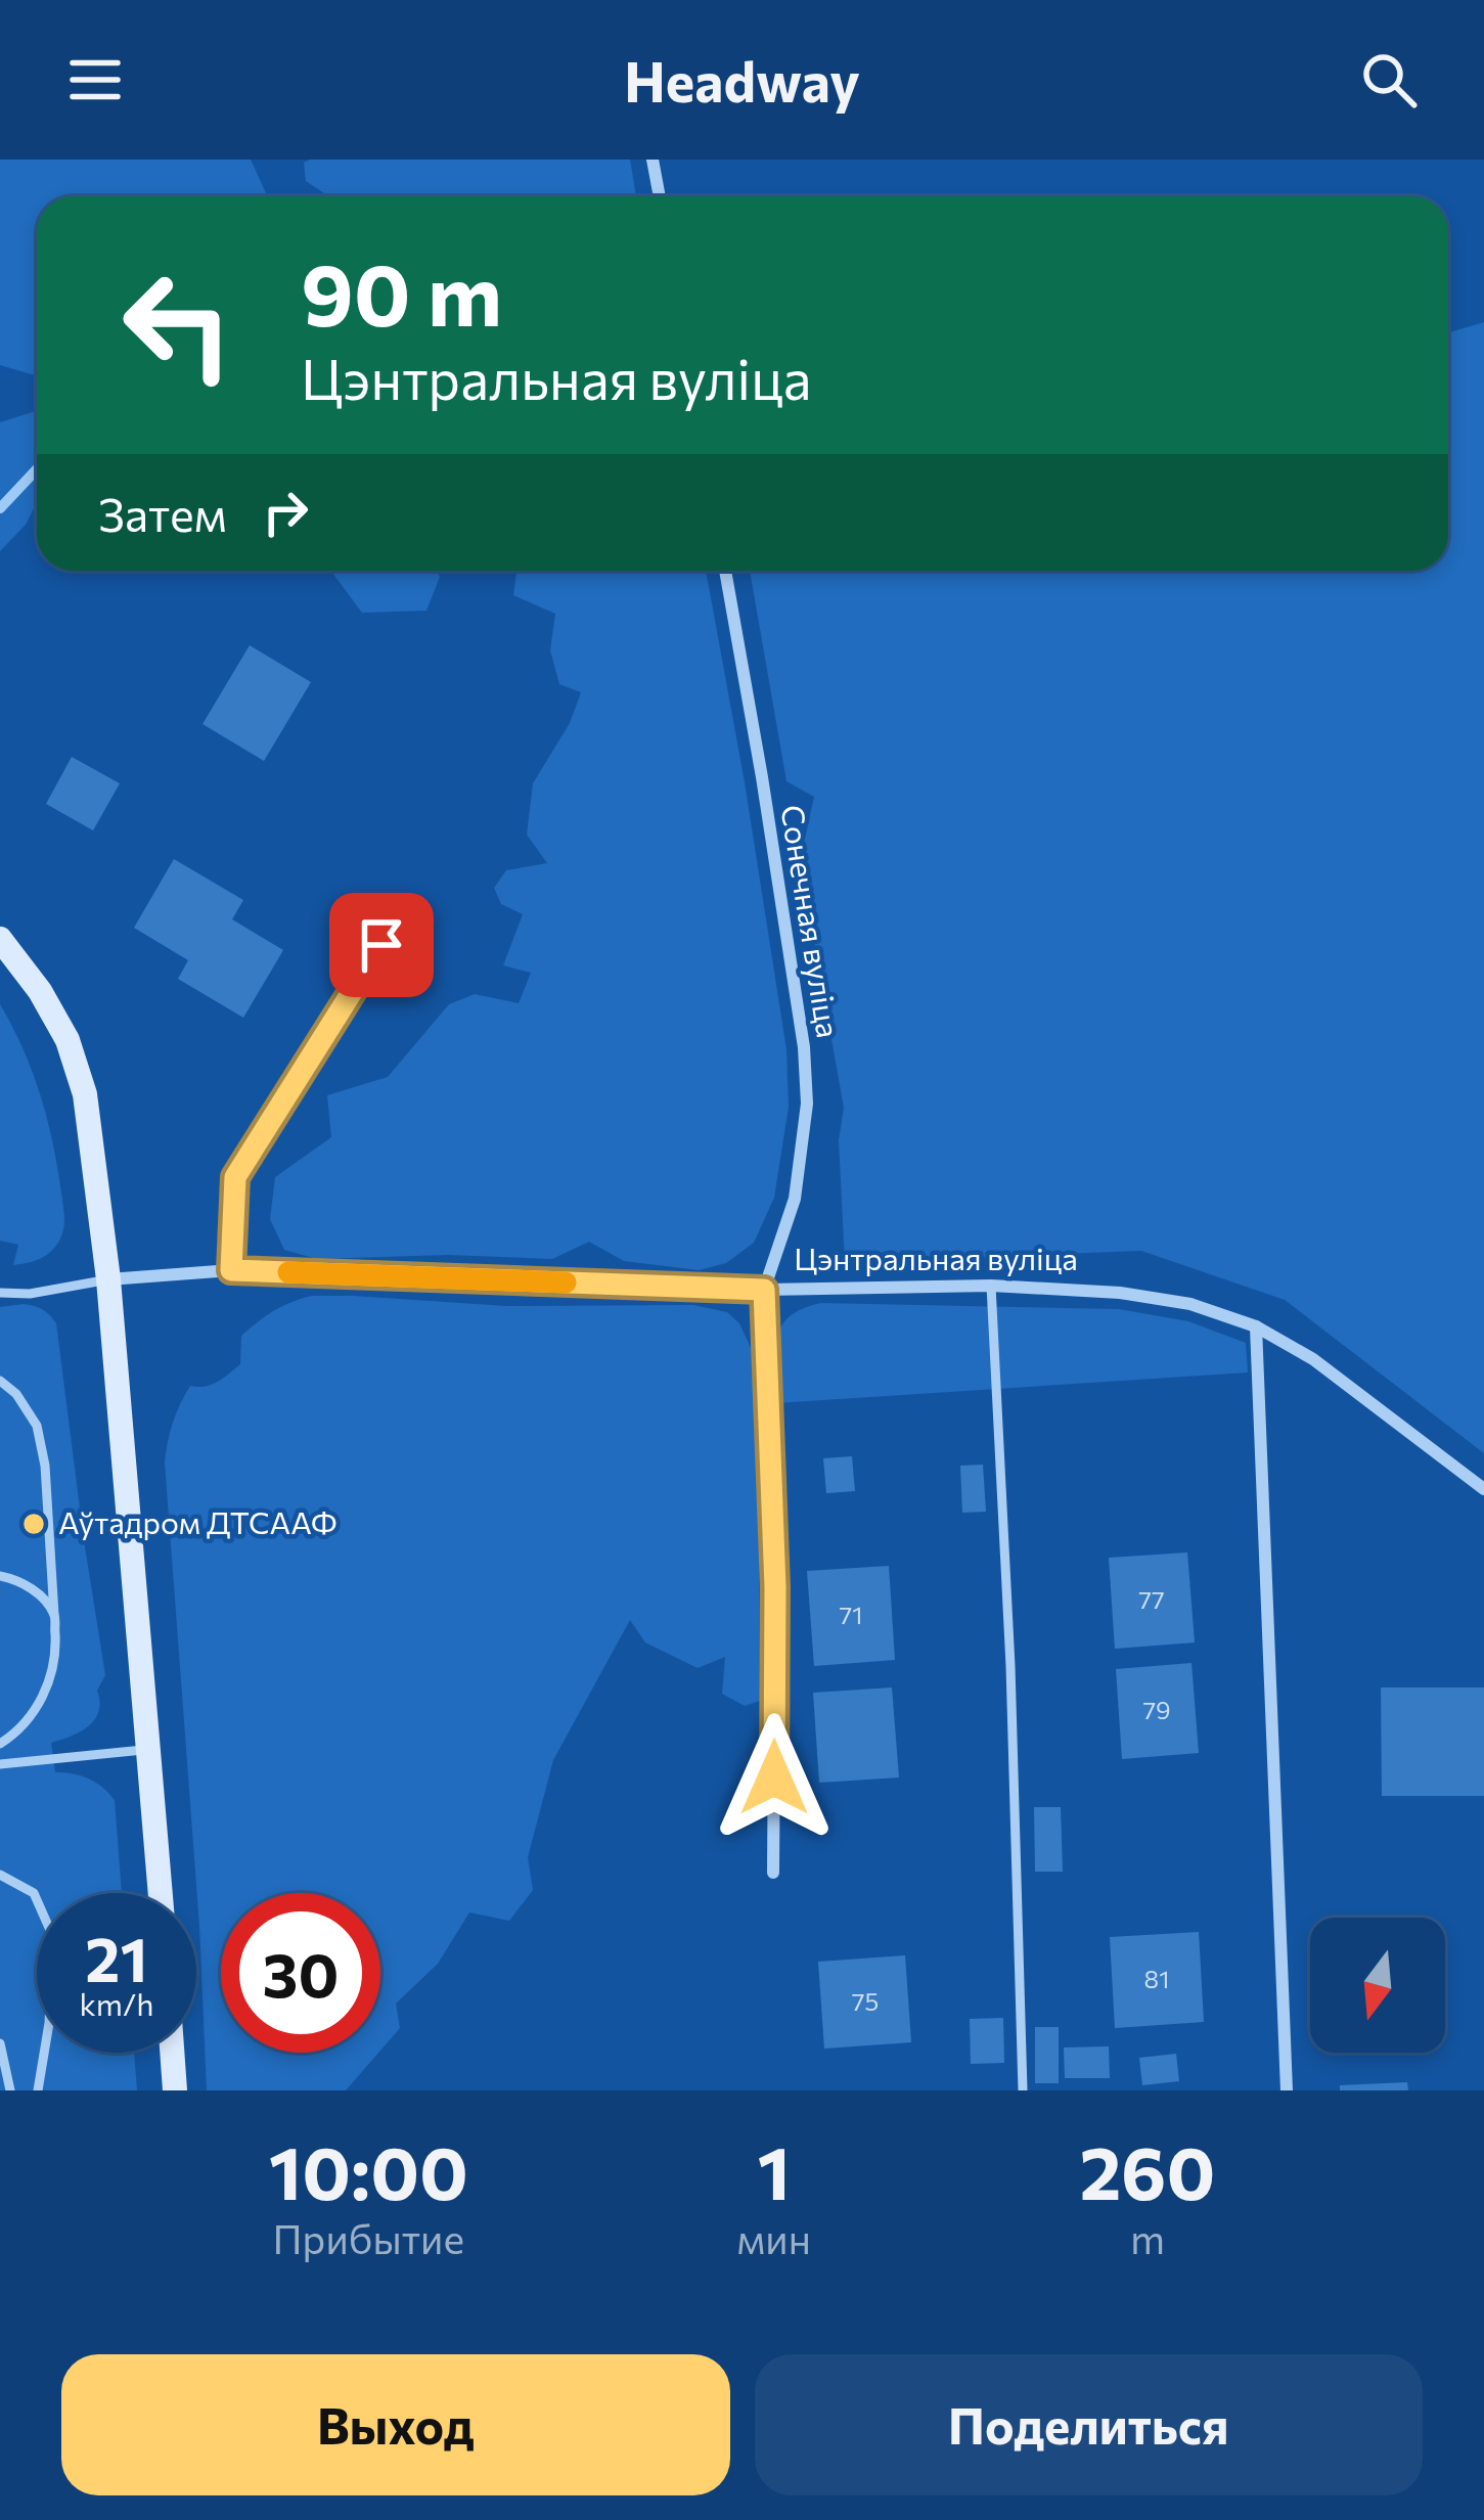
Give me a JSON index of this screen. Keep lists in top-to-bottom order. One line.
{"streets":{"street":["Сонечная вуліца","Цэнтральная вуліца"]},"crossings":[["Сонечная вуліца","Цэнтральная вуліца"]],"places":["Аўтадром ДТСААФ"],"house_numbers":["77","71","79","81","75"],"north":"bottom","page":{"header":"Headway","turn":["90 m","Цэнтральная вуліца"],"then":"Затем","speed":"21 km/h","limit":"30","eta":["10:00","Прибытие","1","мин","260","m"],"buttons":["Выход","Поделиться"]}}
